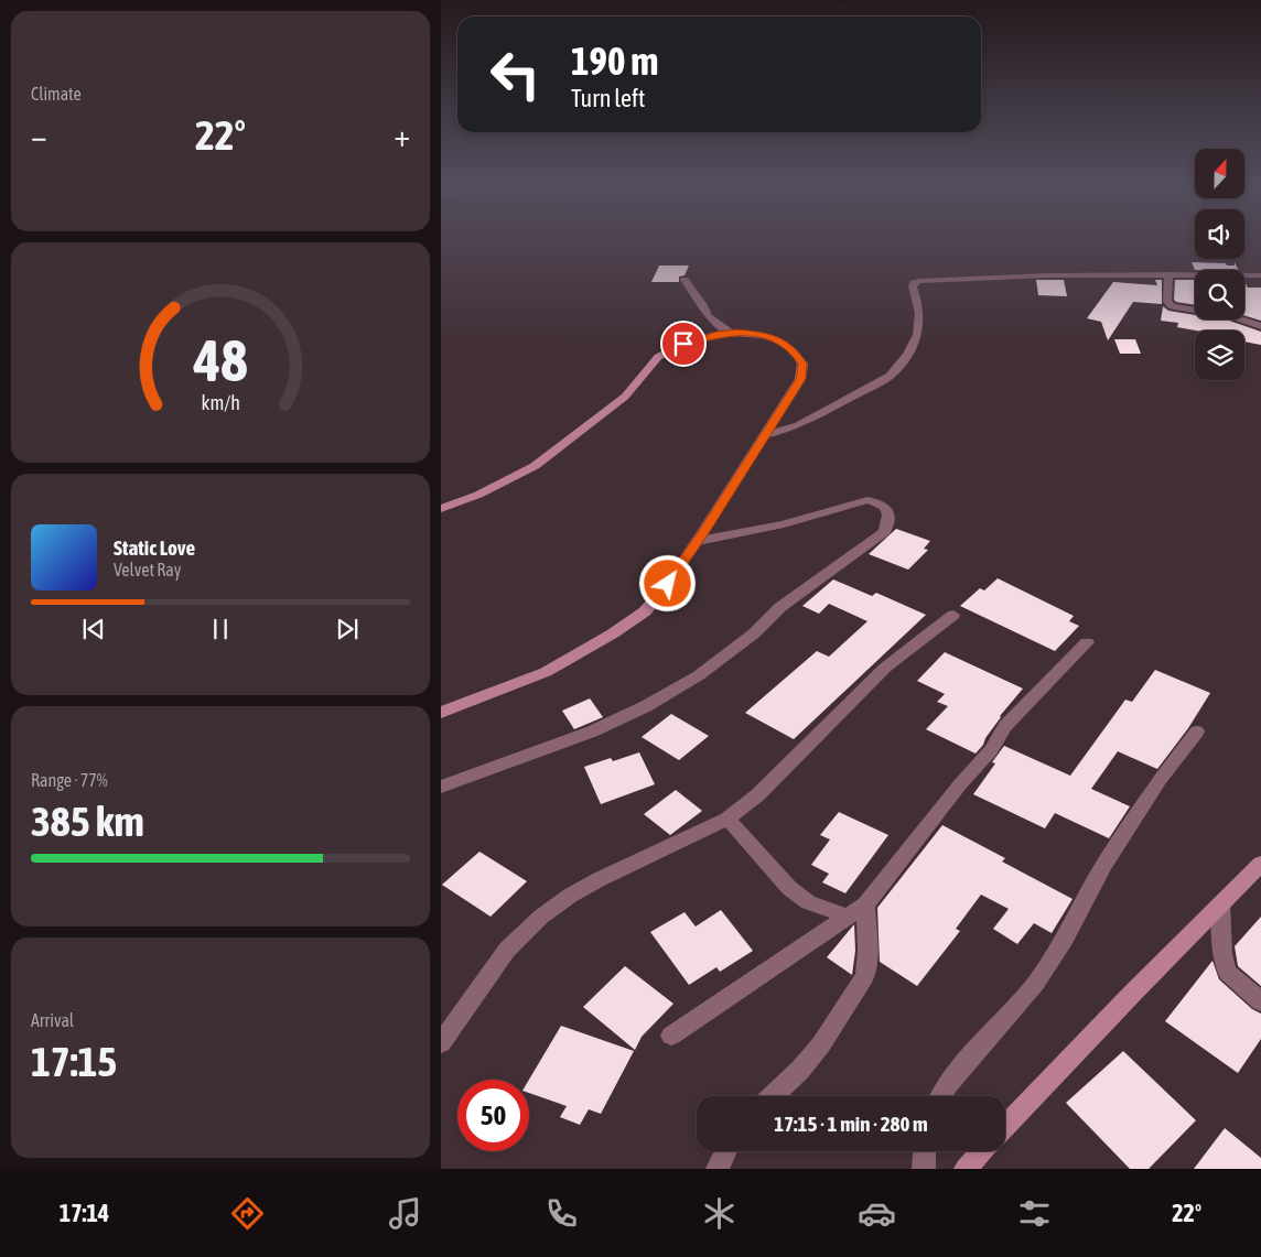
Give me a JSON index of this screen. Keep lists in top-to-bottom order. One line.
{"north":"top","page":{"tile":["Climate",["Range · 77%","385 km"],["Arrival","17:15"]],"turn":["190 m","Turn left"],"heat":["−","22°","+"],"song":["Static Love","Velvet Ray"],"limit":"50","trip":"17:15 · 1 min · 280 m","tabs":["17:14","22°"],"gauge":["48","km/h"]}}
